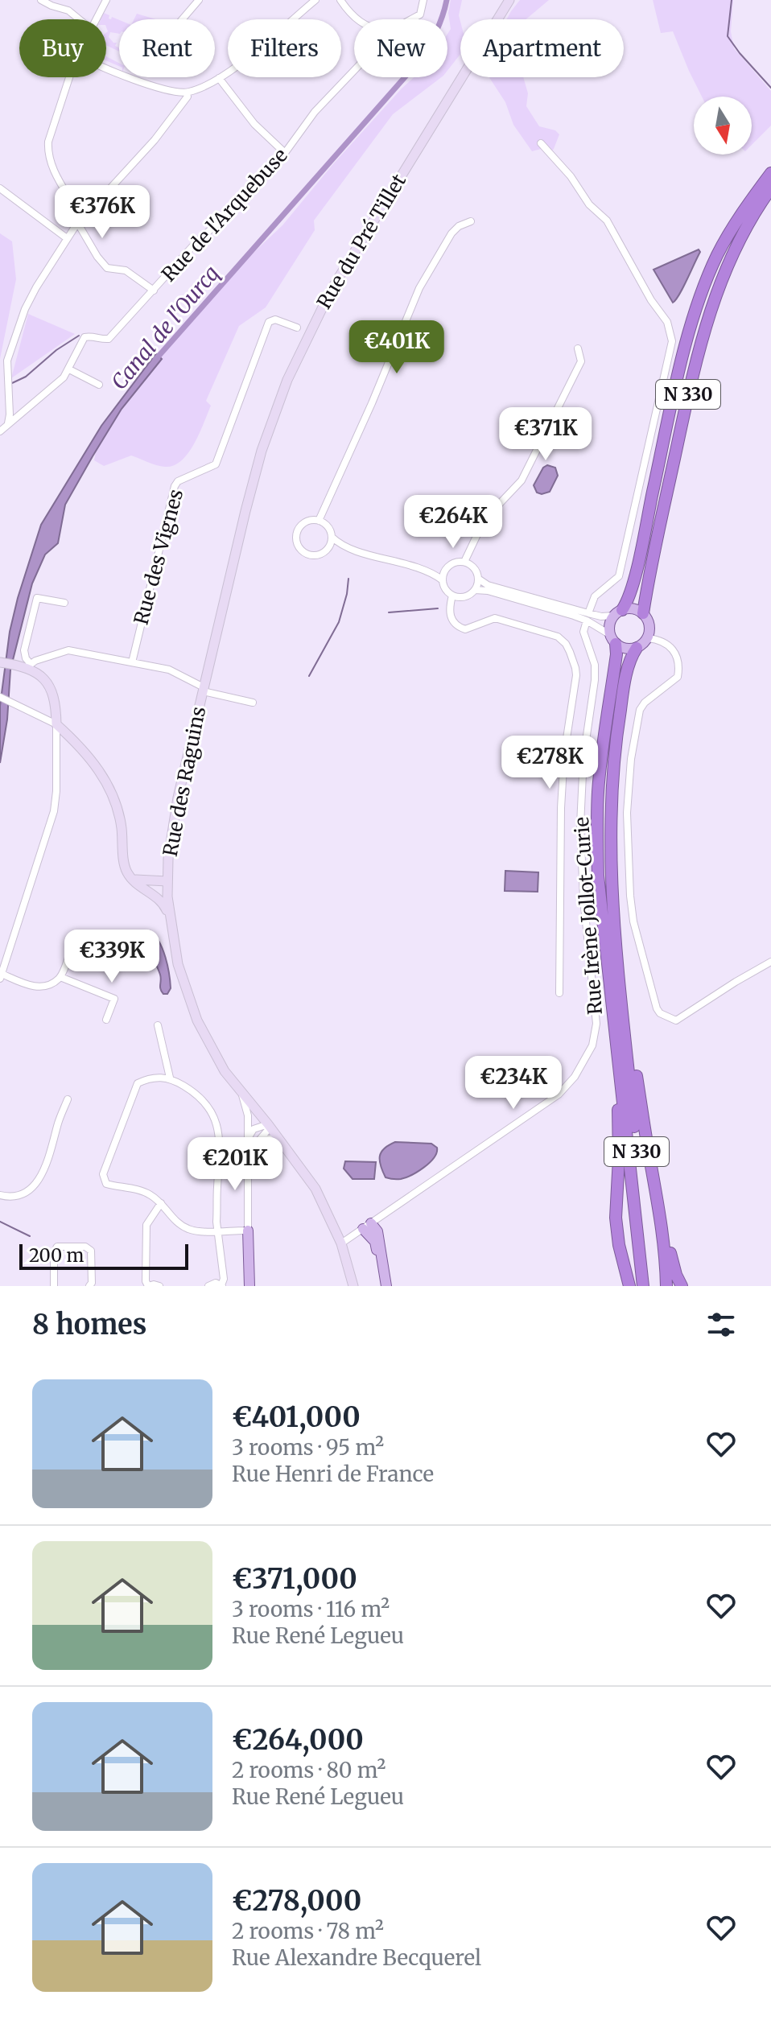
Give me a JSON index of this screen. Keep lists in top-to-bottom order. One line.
{"streets":{"highway":["N 330"],"street":["Rue de l'Arquebuse","Rue du Pré Tillet","Rue des Vignes","Rue des Raguins","Rue Irène Jollot-Curie"]},"crossings":[["Rue du Pré Tillet","Rue des Raguins"],["Rue des Raguins","Rue Irène Jollot-Curie"]],"water":["Canal de l'Ourcq"],"scale_bar":"200 m","north":"bottom","page":{"chip":["Buy","Rent","Filters","New","Apartment"],"price":["€376K","€401K","€371K","€264K","€278K","€339K","€234K","€201K"],"scale":"200 m","heading":"8 homes","list":[{"name":"€401,000","note":"3 rooms · 95 m² · Rue Henri de France"},{"name":"€371,000","note":"3 rooms · 116 m² · Rue René Legueu"},{"name":"€264,000","note":"2 rooms · 80 m² · Rue René Legueu"},{"name":"€278,000","note":"2 rooms · 78 m² · Rue Alexandre Becquerel"}]}}
